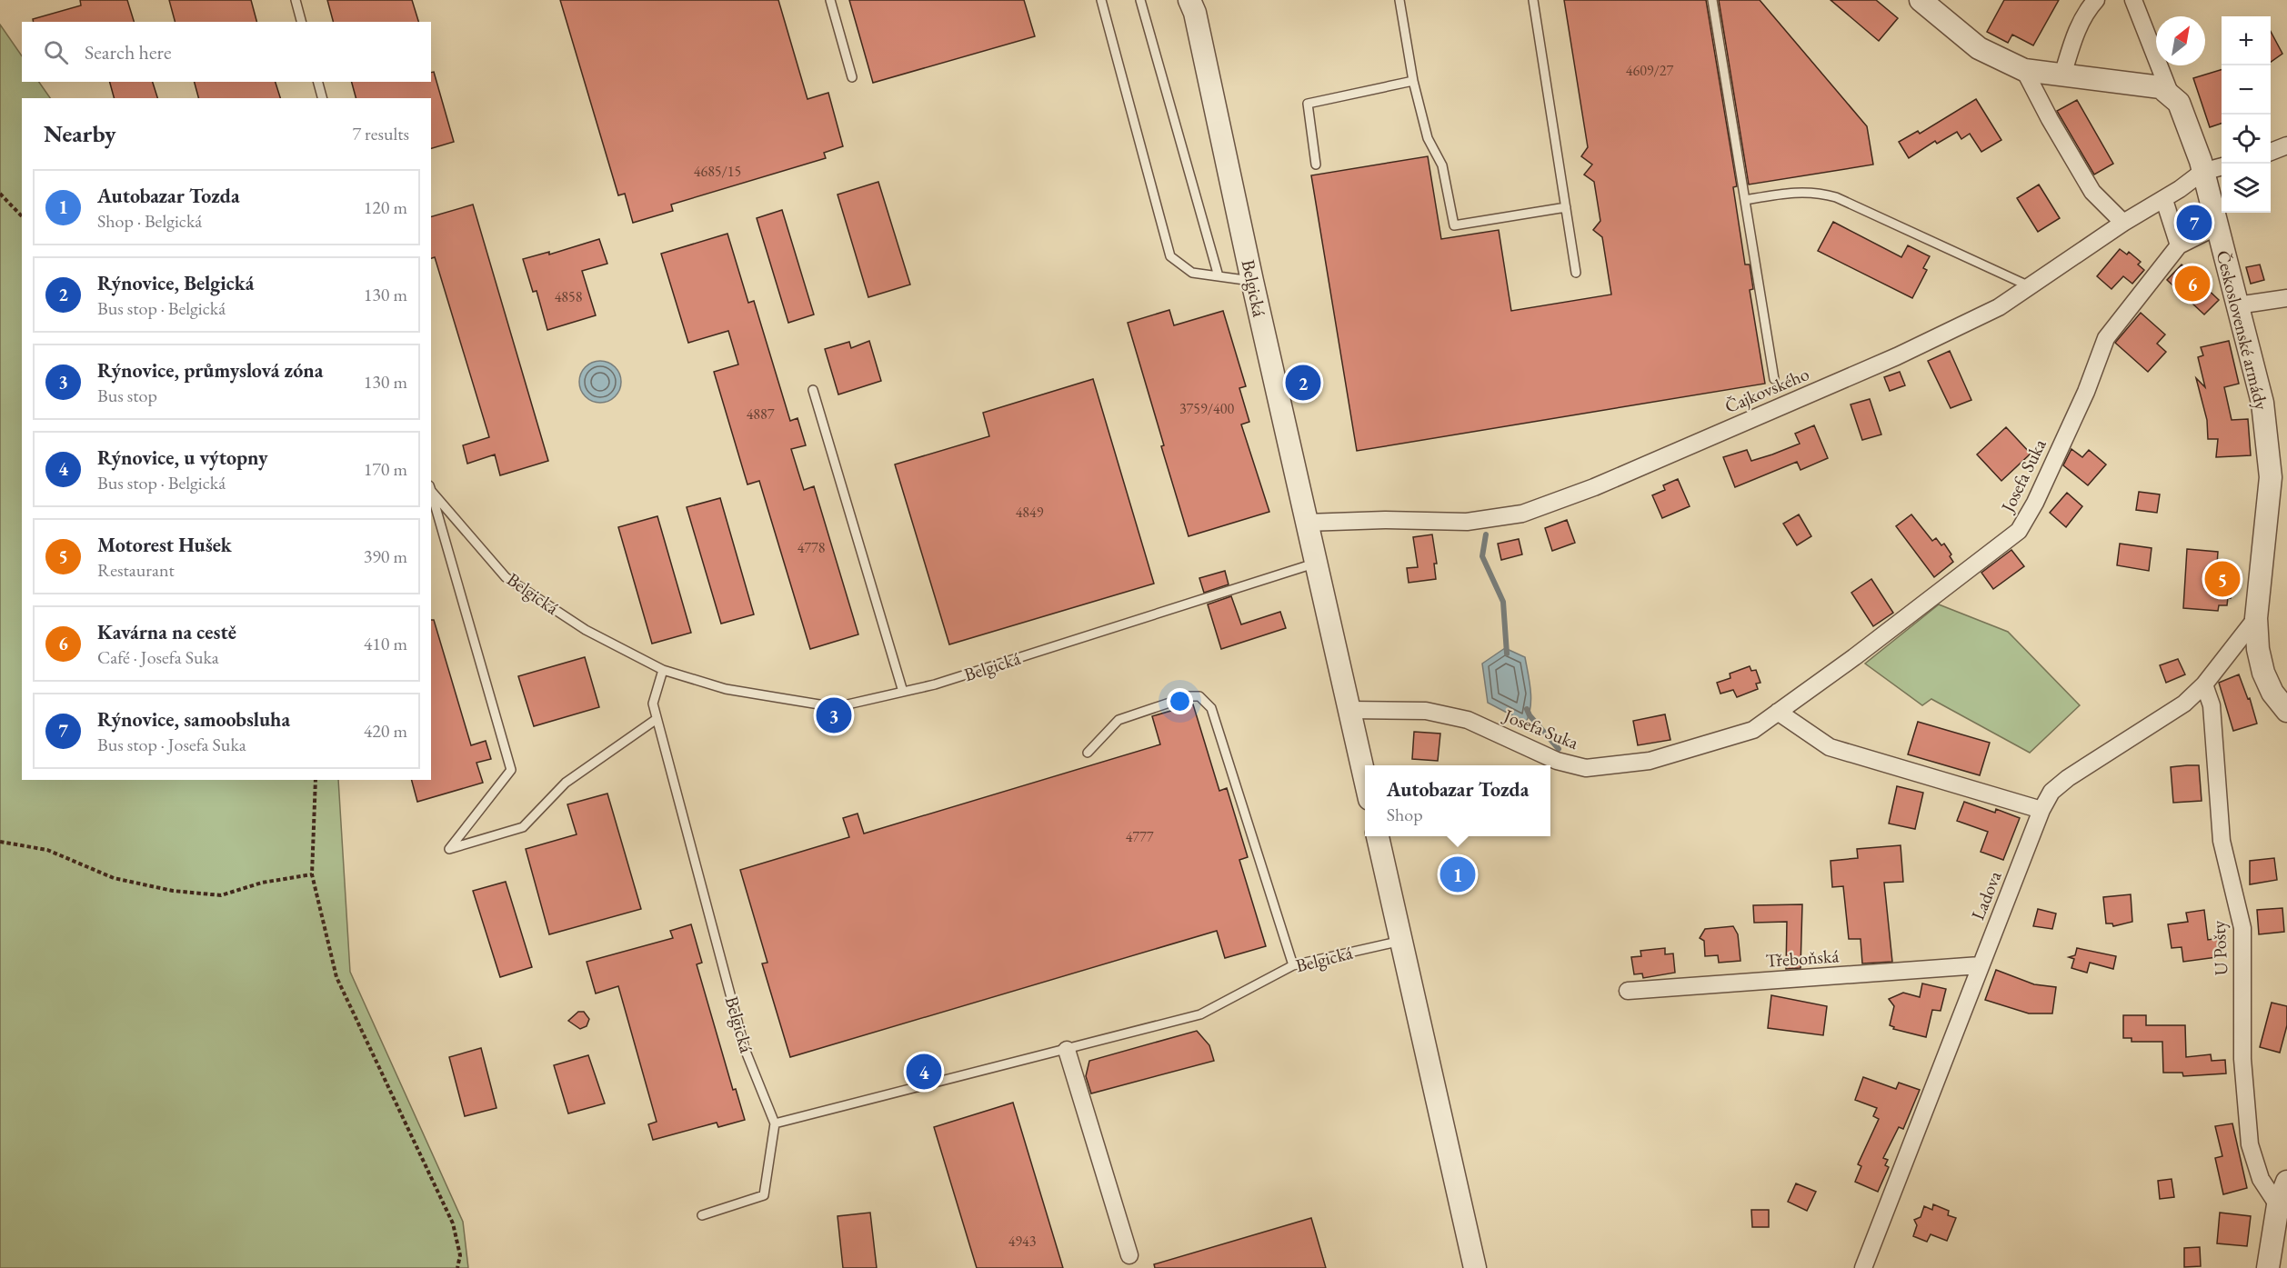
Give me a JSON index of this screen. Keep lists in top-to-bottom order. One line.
{"streets":{"street":["Belgická","Československé armády","Čajkovského","Josefa Suka","Ladova","U Pošty","Třeboňská"]},"crossings":[["Belgická","Čajkovského"],["Belgická","Josefa Suka"],["Československé armády","Čajkovského"],["Československé armády","Josefa Suka"],["Československé armády","Ladova"],["Ladova","U Pošty"],["Ladova","Třeboňská"]],"house_numbers":["4609/27","4685/15","4858","3759/400","4887","4849","4778","4777","4943"],"north":"top right","page":{"map_buttons":["+","−"],"search":"Search here","heading":["Nearby","7 results"],"list":[{"mark":"1","name":"Autobazar Tozda","note":"Shop · Belgická","value":"120 m"},{"mark":"2","name":"Rýnovice, Belgická","note":"Bus stop · Belgická","value":"130 m"},{"mark":"3","name":"Rýnovice, průmyslová zóna","note":"Bus stop","value":"130 m"},{"mark":"4","name":"Rýnovice, u výtopny","note":"Bus stop · Belgická","value":"170 m"},{"mark":"5","name":"Motorest Hušek","note":"Restaurant","value":"390 m"},{"mark":"6","name":"Kavárna na cestě","note":"Café · Josefa Suka","value":"410 m"},{"mark":"7","name":"Rýnovice, samoobsluha","note":"Bus stop · Josefa Suka","value":"420 m"}],"pins":["7","6","2","5","3","1","4"],"popup":["Autobazar Tozda","Shop"]}}
